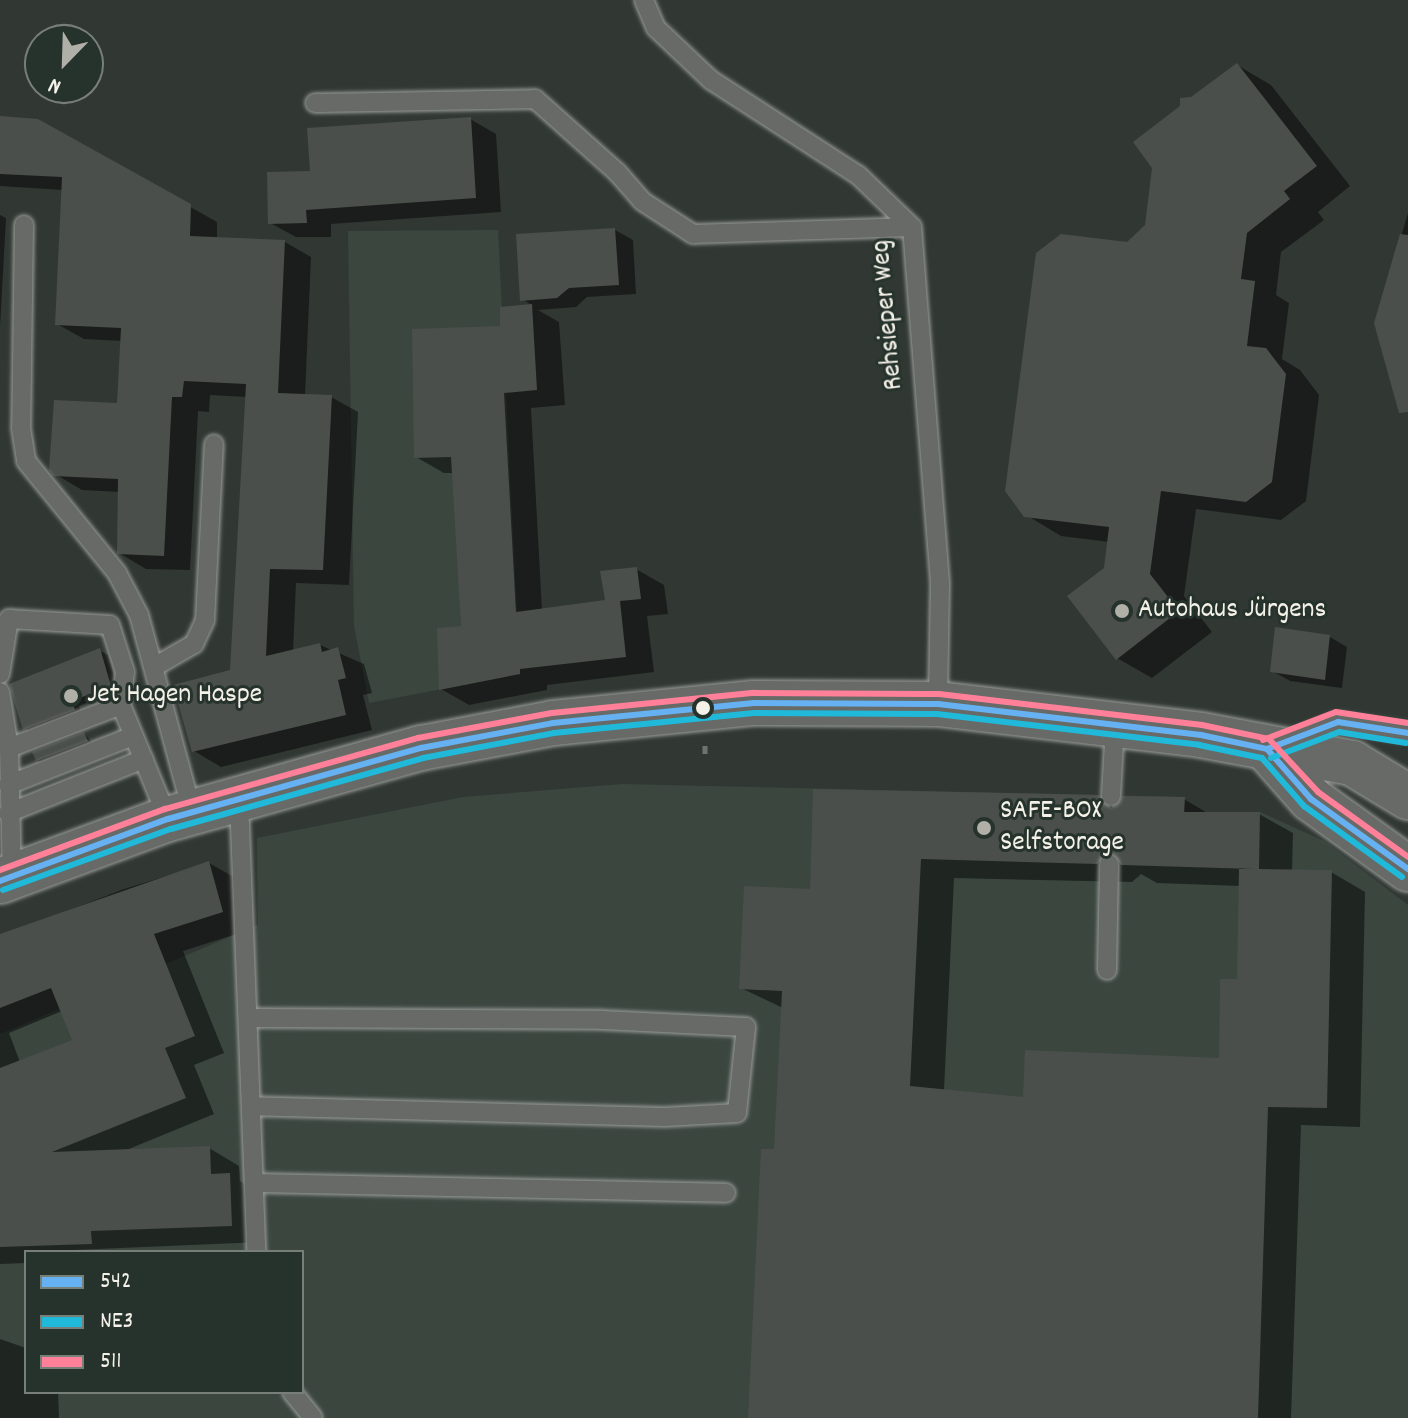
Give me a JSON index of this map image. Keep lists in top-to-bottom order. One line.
{"streets":{"lane":["Rehsieper Weg"]},"places":["Autohaus Jürgens","Jet Hagen Haspe","SAFE-BOX Selfstorage"],"lines":["transit line 511","transit line 542","transit line NE3"],"legend":["542","NE3","511"],"north":"bottom left"}
